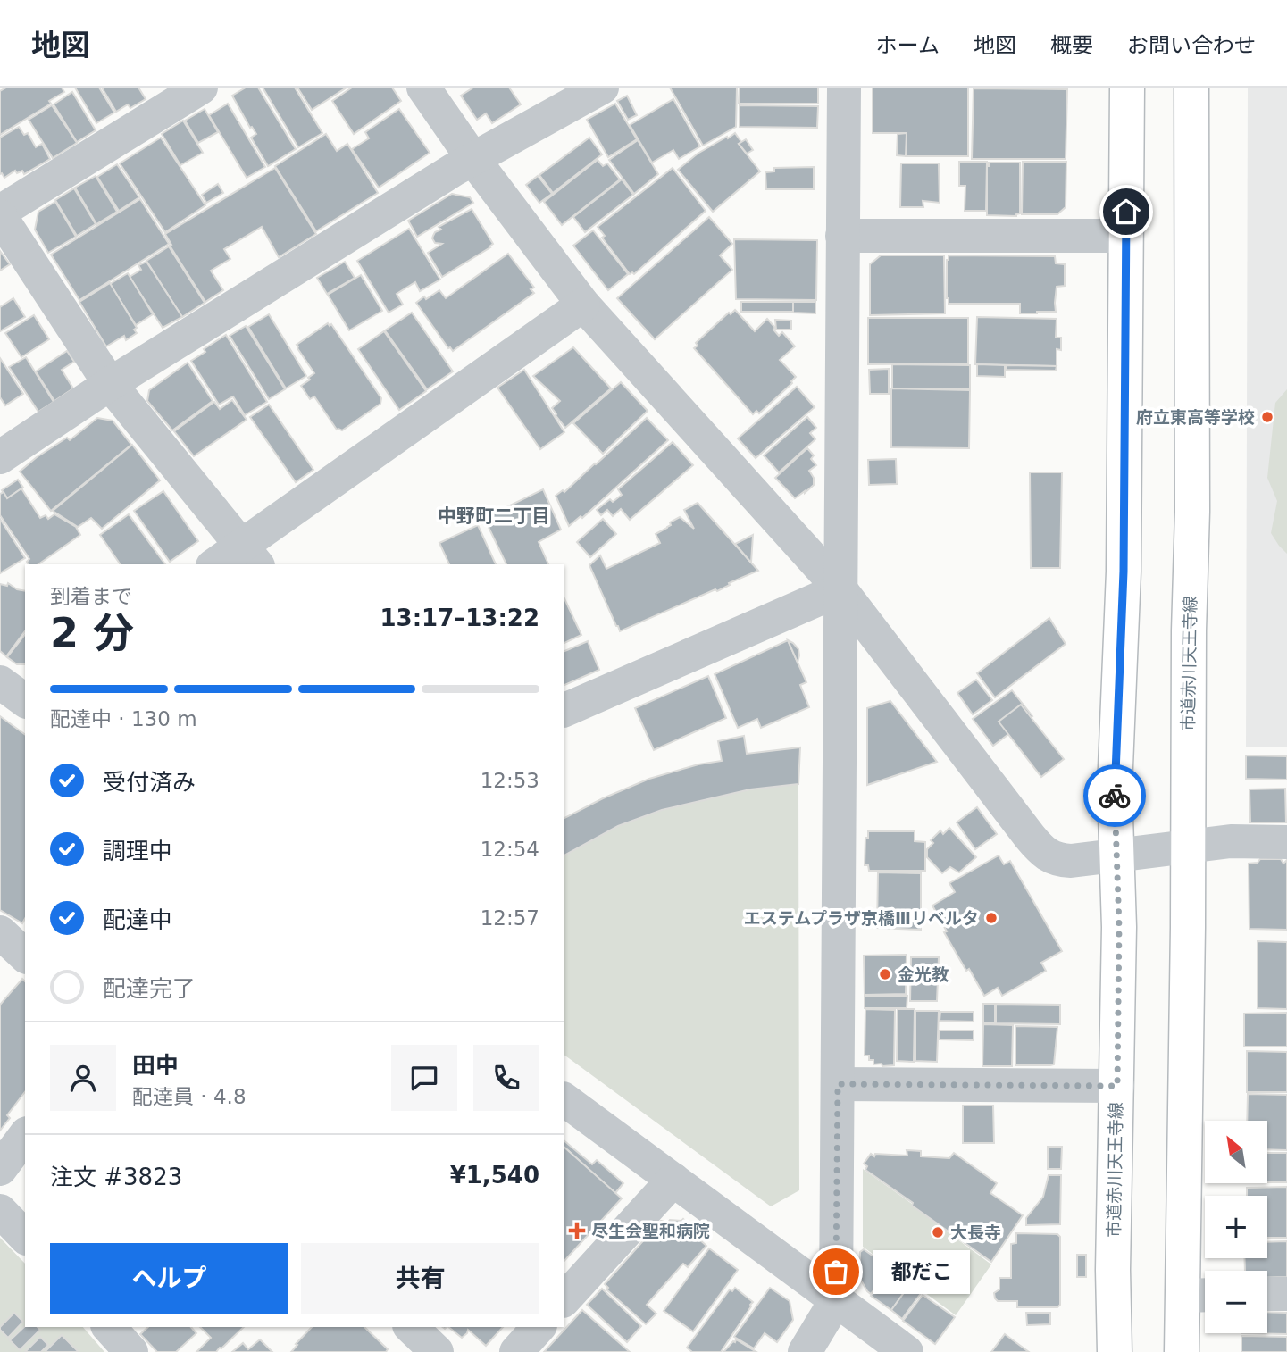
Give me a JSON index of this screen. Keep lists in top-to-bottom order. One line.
{"streets":{"main road":["市道赤川天王寺線"]},"districts":["中野町二丁目"],"places":{"other":["府立東高等学校","エステムプラザ京橋Ⅲリベルタ","金光教","大長寺","都だこ"],"health":["尽生会聖和病院"]},"north":"top left","page":{"header":"地図","nav":["ホーム","地図","概要","お問い合わせ"],"heading":["2 分","到着まで","13:17–13:22"],"panel":["田中","配達員 · 4.8","注文 #3823","¥1,540"],"bar":"配達中 · 130 m","list":[["受付済み","12:53"],["調理中","12:54"],["配達中","12:57"],"配達完了"],"map_buttons":["+","−"],"buttons":["ヘルプ","共有"],"bubble":"都だこ"}}
